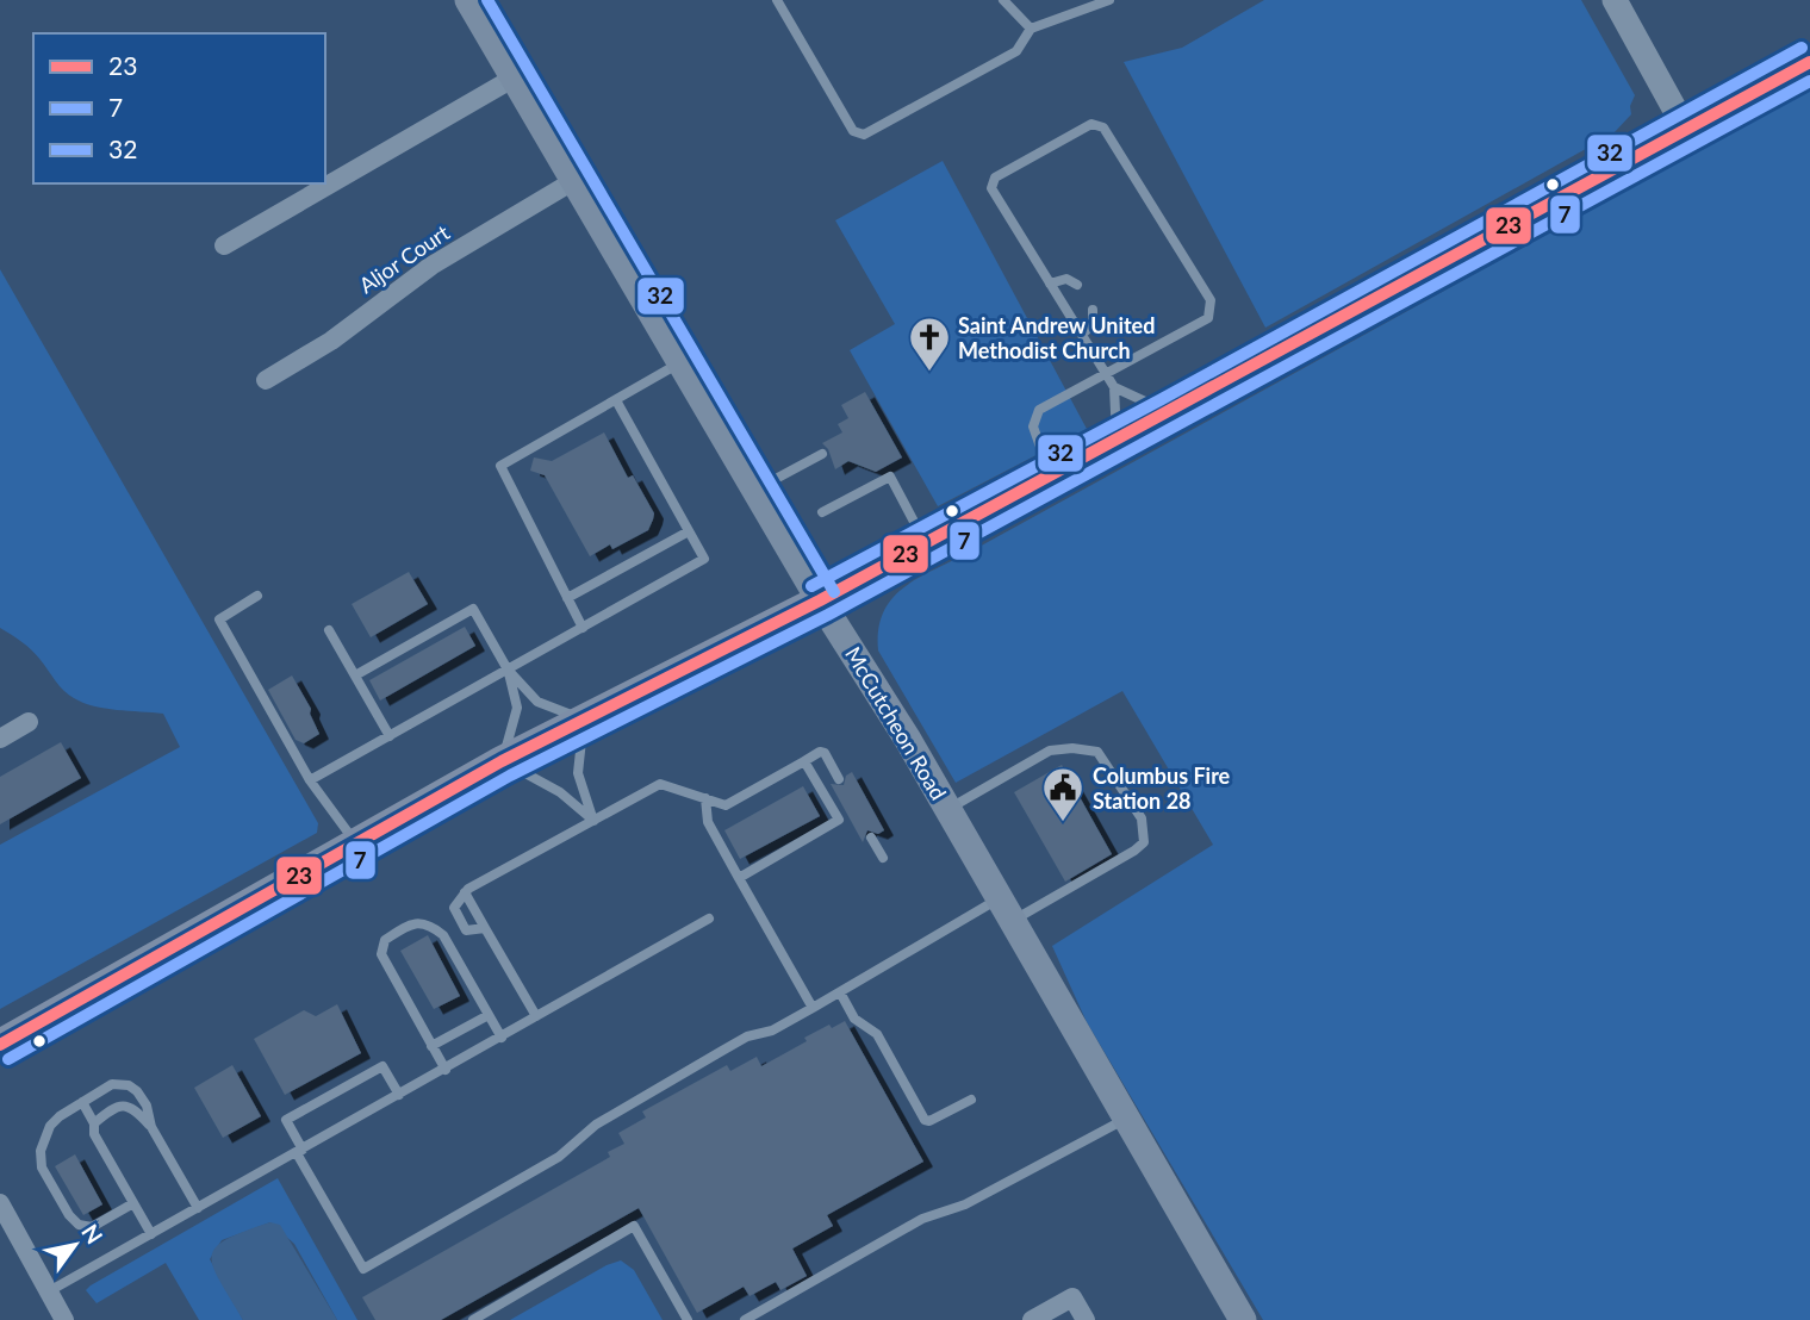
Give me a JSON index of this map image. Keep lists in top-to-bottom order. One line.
{"streets":{"main road":["McCutcheon Road"],"street":["Aljor Court"]},"crossings":[["Aljor Court","McCutcheon Road"]],"places":{"church":["Saint Andrew United Methodist Church"],"public building":["Columbus Fire Station 28"]},"lines":["transit line 32","transit line 23","transit line 7"],"legend":["23","7","32"],"north":"top right"}
